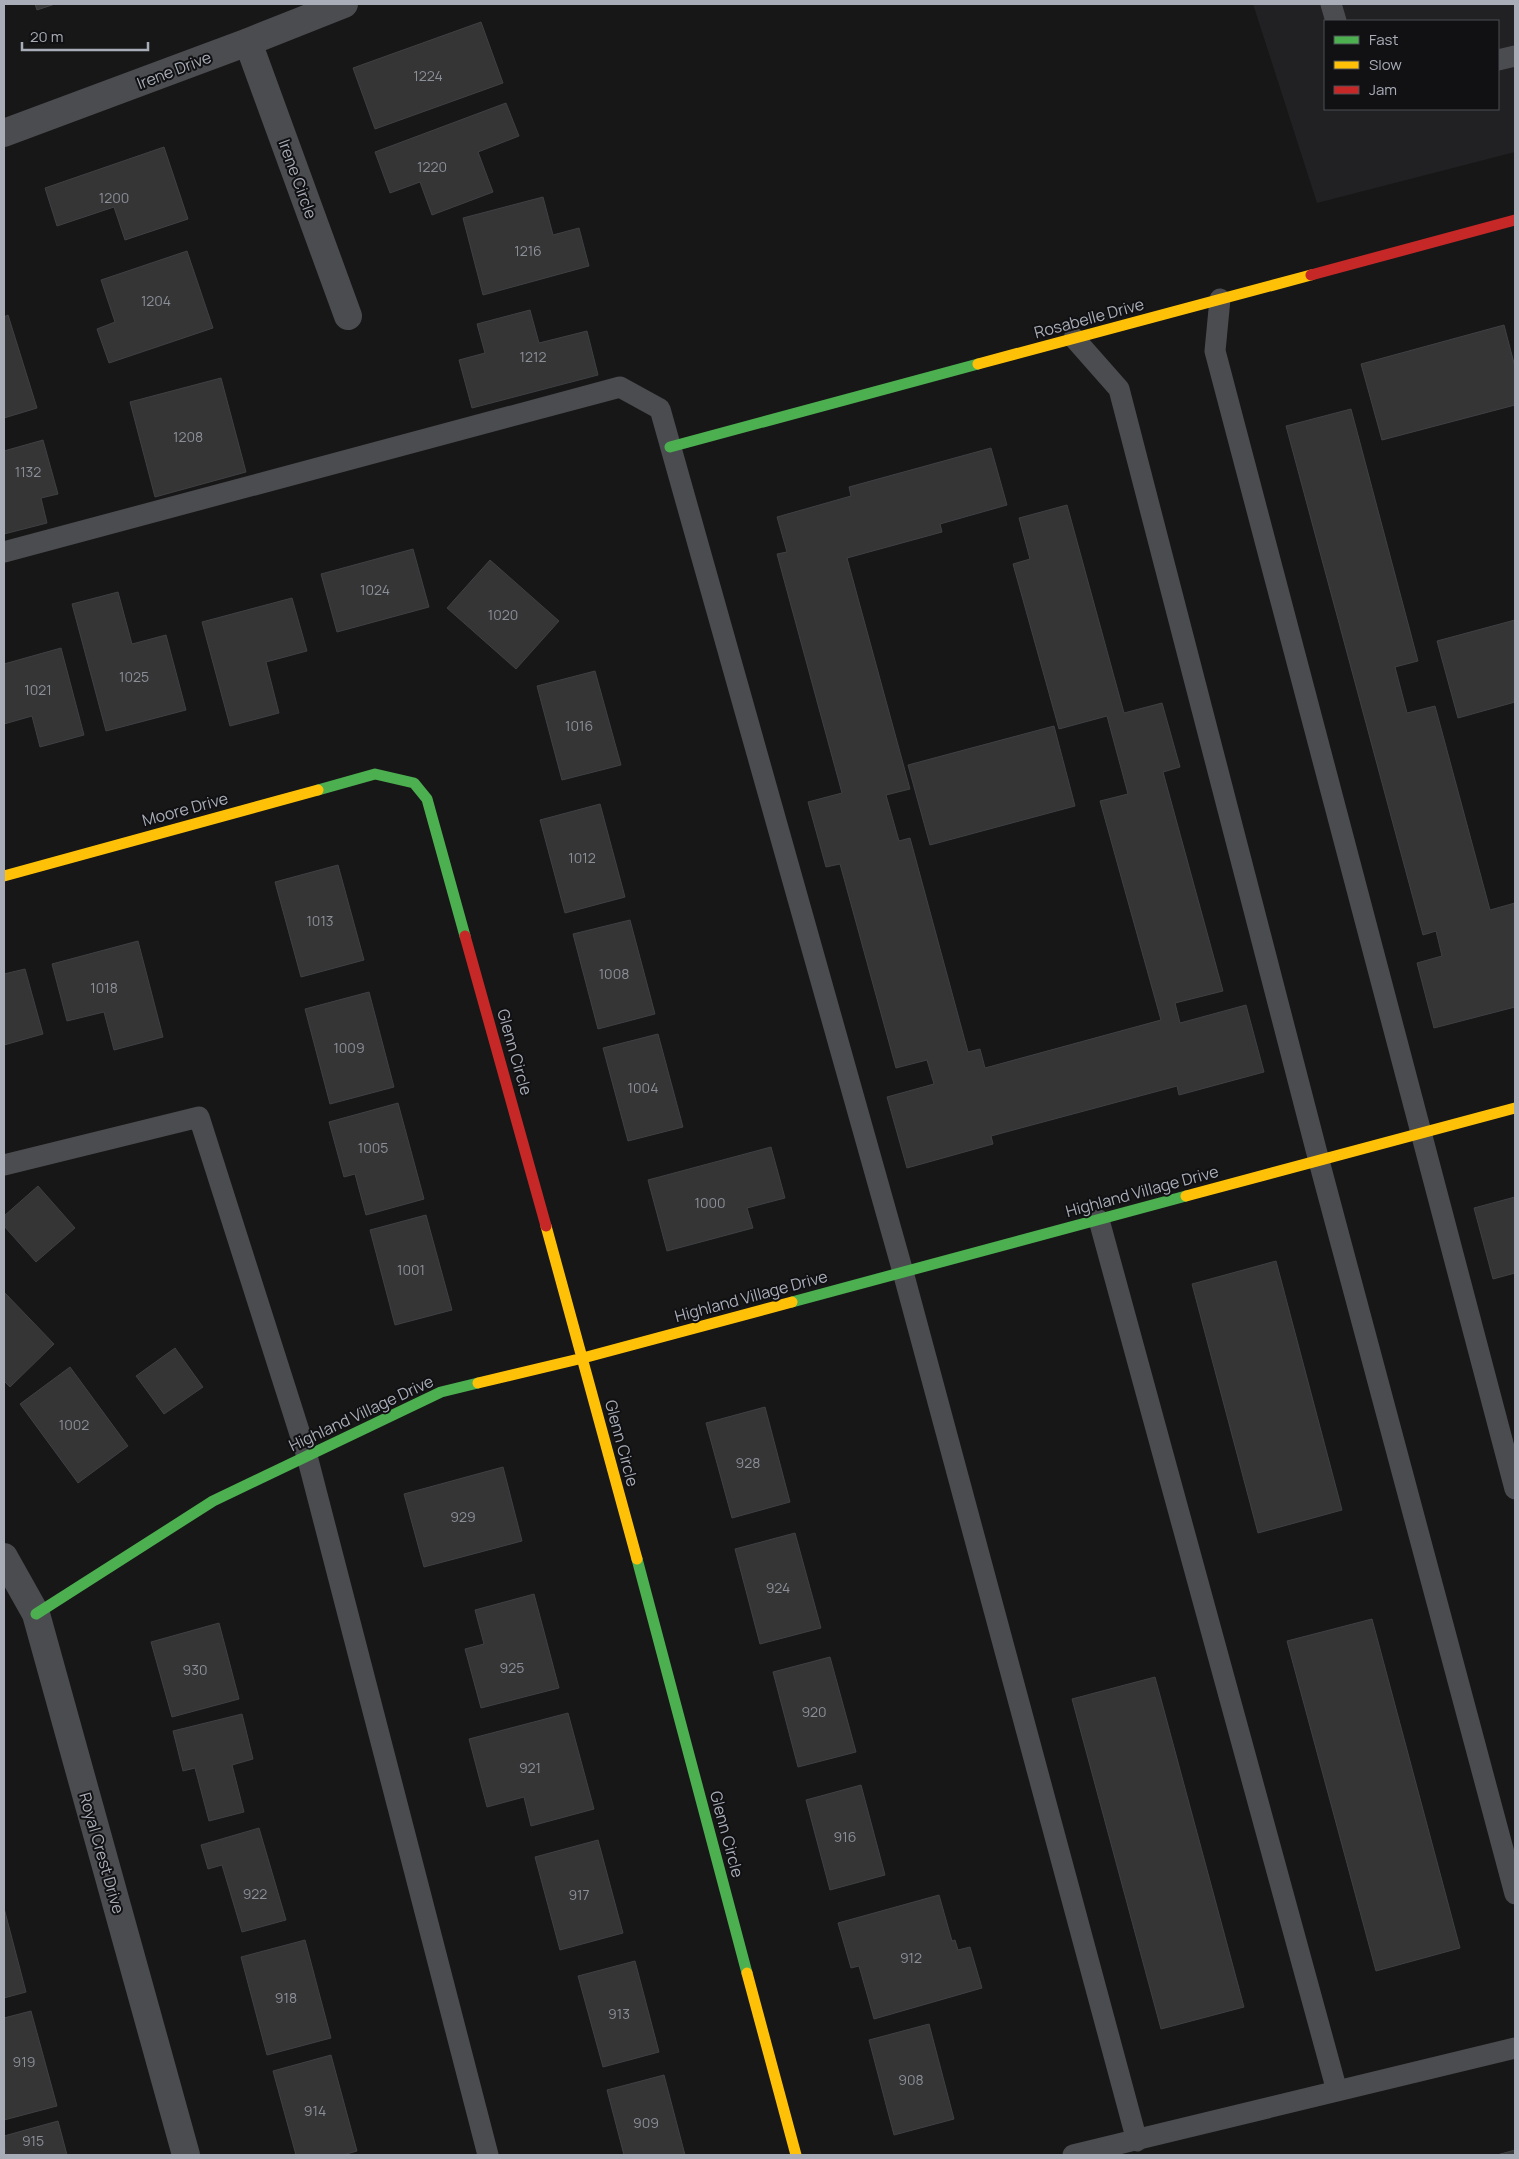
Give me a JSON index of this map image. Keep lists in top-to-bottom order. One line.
{"streets":{"street":["Irene Drive","Irene Circle","Rosabelle Drive","Moore Drive","Glenn Circle","Highland Village Drive","Royal Crest Drive"]},"crossings":[["Irene Drive","Irene Circle"],["Moore Drive","Glenn Circle"],["Glenn Circle","Highland Village Drive"],["Highland Village Drive","Royal Crest Drive"]],"house_numbers":["1224","1220","1200","1216","1204","1212","1208","1132","1024","1020","1025","1021","1016","1012","1013","1008","1018","1009","1004","1005","1000","1001","1002","928","929","924","925","930","920","921","916","922","917","912","918","913","919","908","914","909","915"],"legend":["Fast","Slow","Jam"],"scale_bar":"20 m"}
